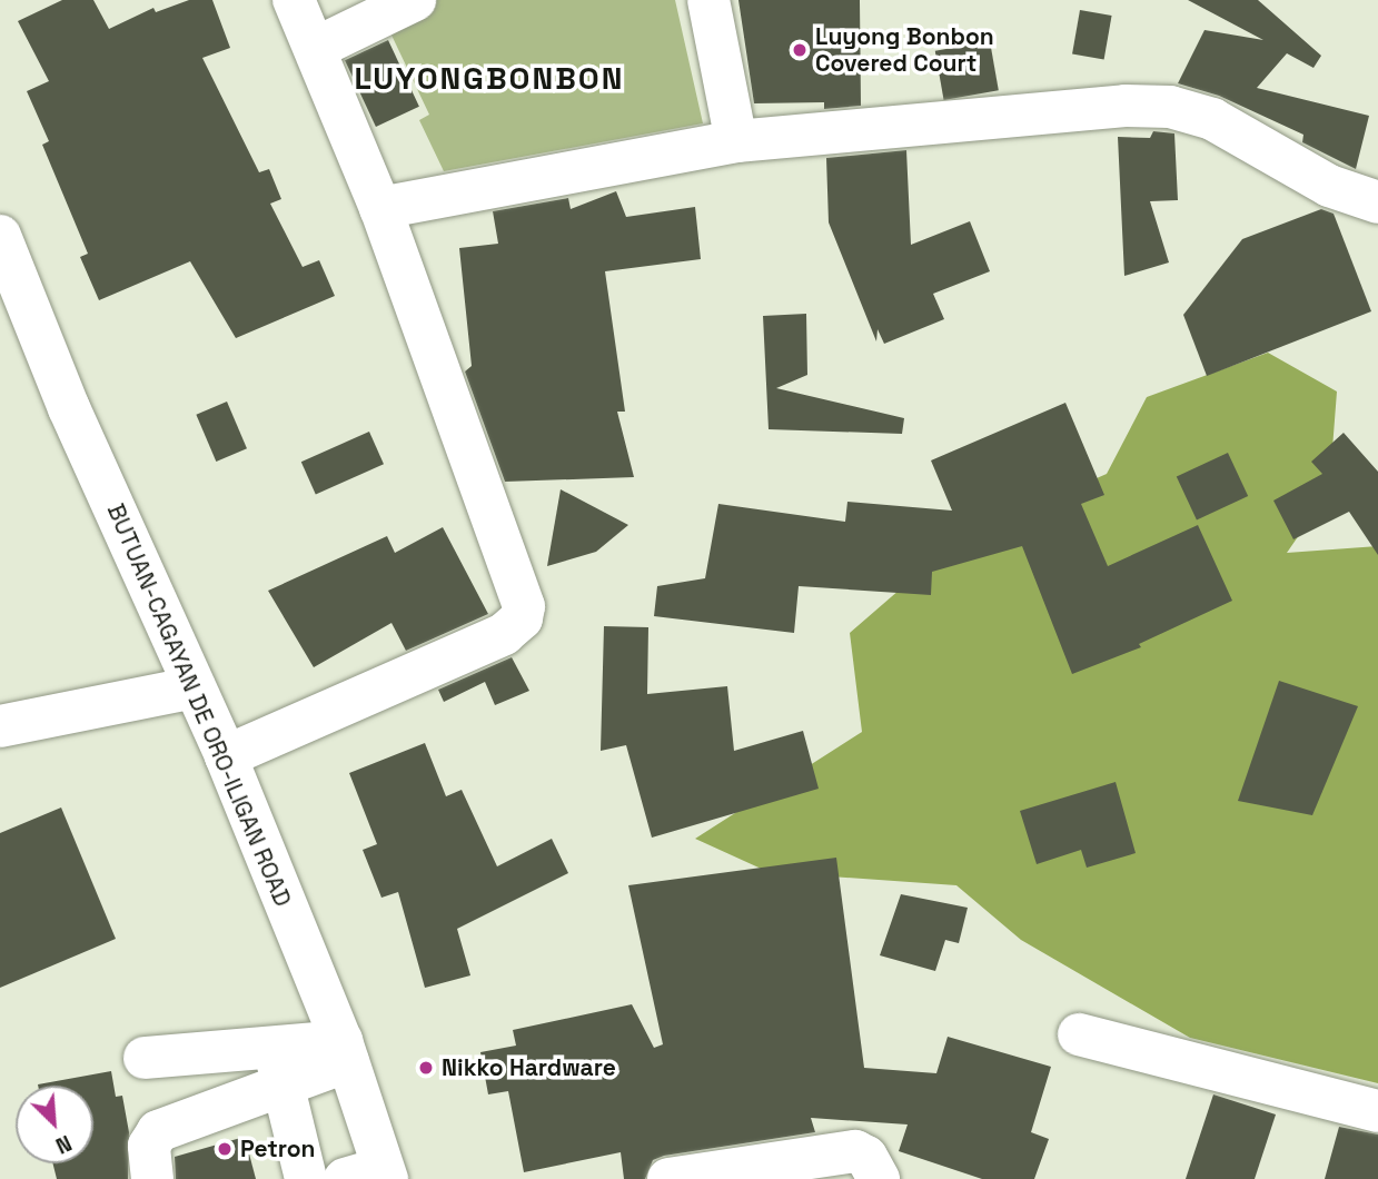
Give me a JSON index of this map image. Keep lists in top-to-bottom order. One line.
{"streets":{"main road":["BUTUAN-CAGAYAN DE ORO-ILIGAN ROAD"]},"districts":["LUYONGBONBON"],"places":["Luyong Bonbon Covered Court","Nikko Hardware","Petron"],"north":"bottom right"}
